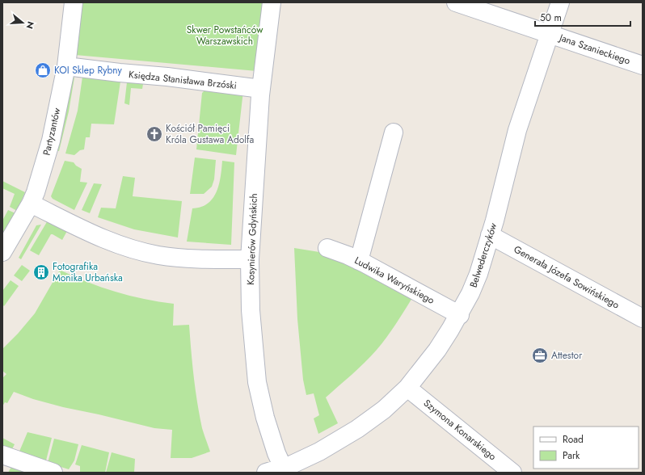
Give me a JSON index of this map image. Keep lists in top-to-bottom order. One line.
{"streets":{"street":["Jana Szanieckiego","Księdza Stanisława Brzóski","Partyzantów","Kosynierów Gdyńskich","Belwederczyków","Generała Józefa Sowińskiego","Ludwika Waryńskiego","Szymona Konarskiego"]},"crossings":[["Jana Szanieckiego","Belwederczyków"],["Księdza Stanisława Brzóski","Partyzantów"],["Księdza Stanisława Brzóski","Kosynierów Gdyńskich"],["Kosynierów Gdyńskich","Belwederczyków"],["Belwederczyków","Generała Józefa Sowińskiego"],["Belwederczyków","Ludwika Waryńskiego"],["Belwederczyków","Szymona Konarskiego"]],"parks":["Skwer Powstańców Warszawskich"],"places":{"shop":["KOI Sklep Rybny"],"church":["Kościół Pamięci Króla Gustawa Adolfa"],"building":["Fotografika Monika Urbańska"],"office":["Attestor"]},"legend":["Road","Park"],"scale_bar":"50 m","north":"right"}
